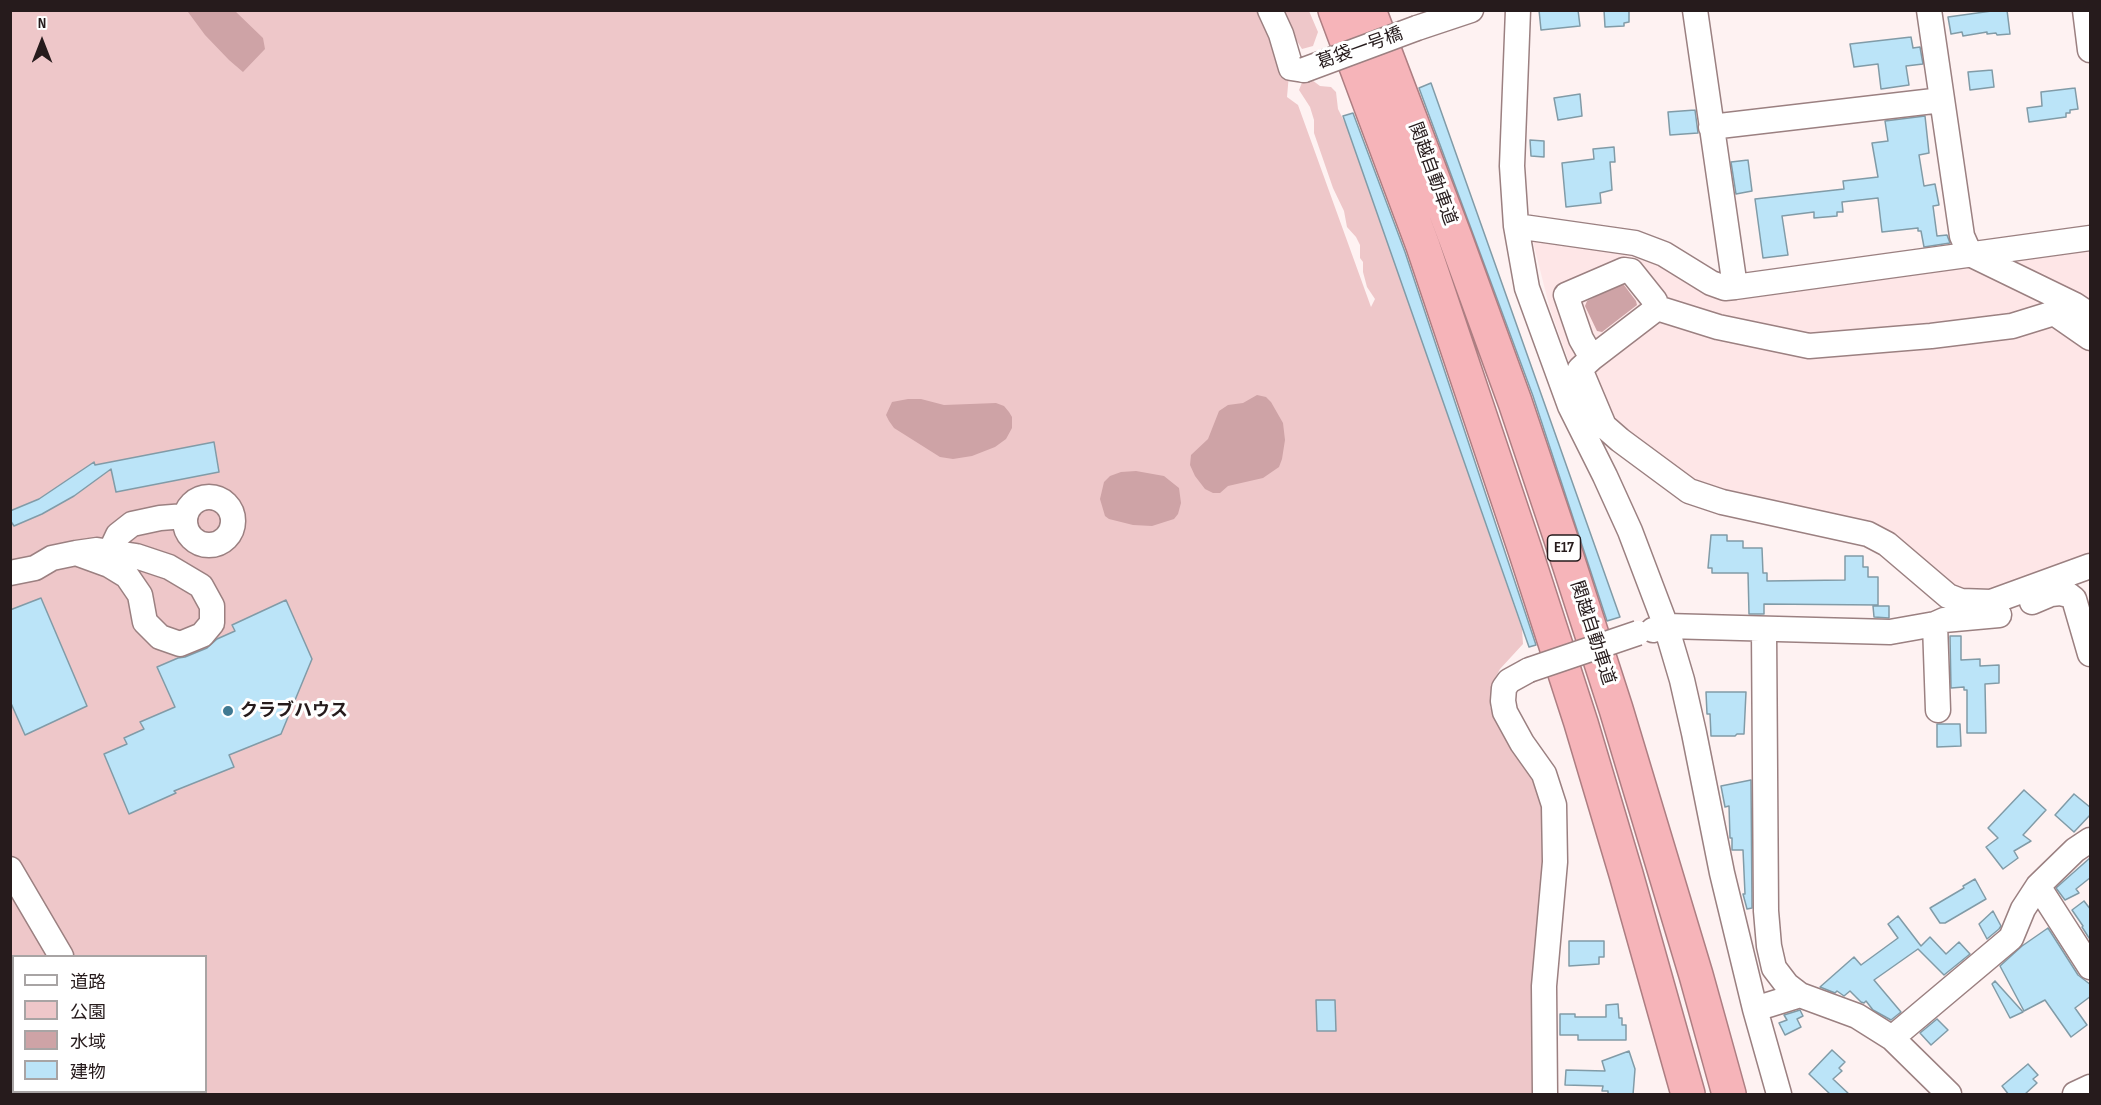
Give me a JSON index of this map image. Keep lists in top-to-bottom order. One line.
{"streets":{"highway":["関越自動車道","E17"],"street":["葛袋一号橋"]},"places":["クラブハウス"],"legend":["道路","公園","水域","建物"],"north":"top"}
